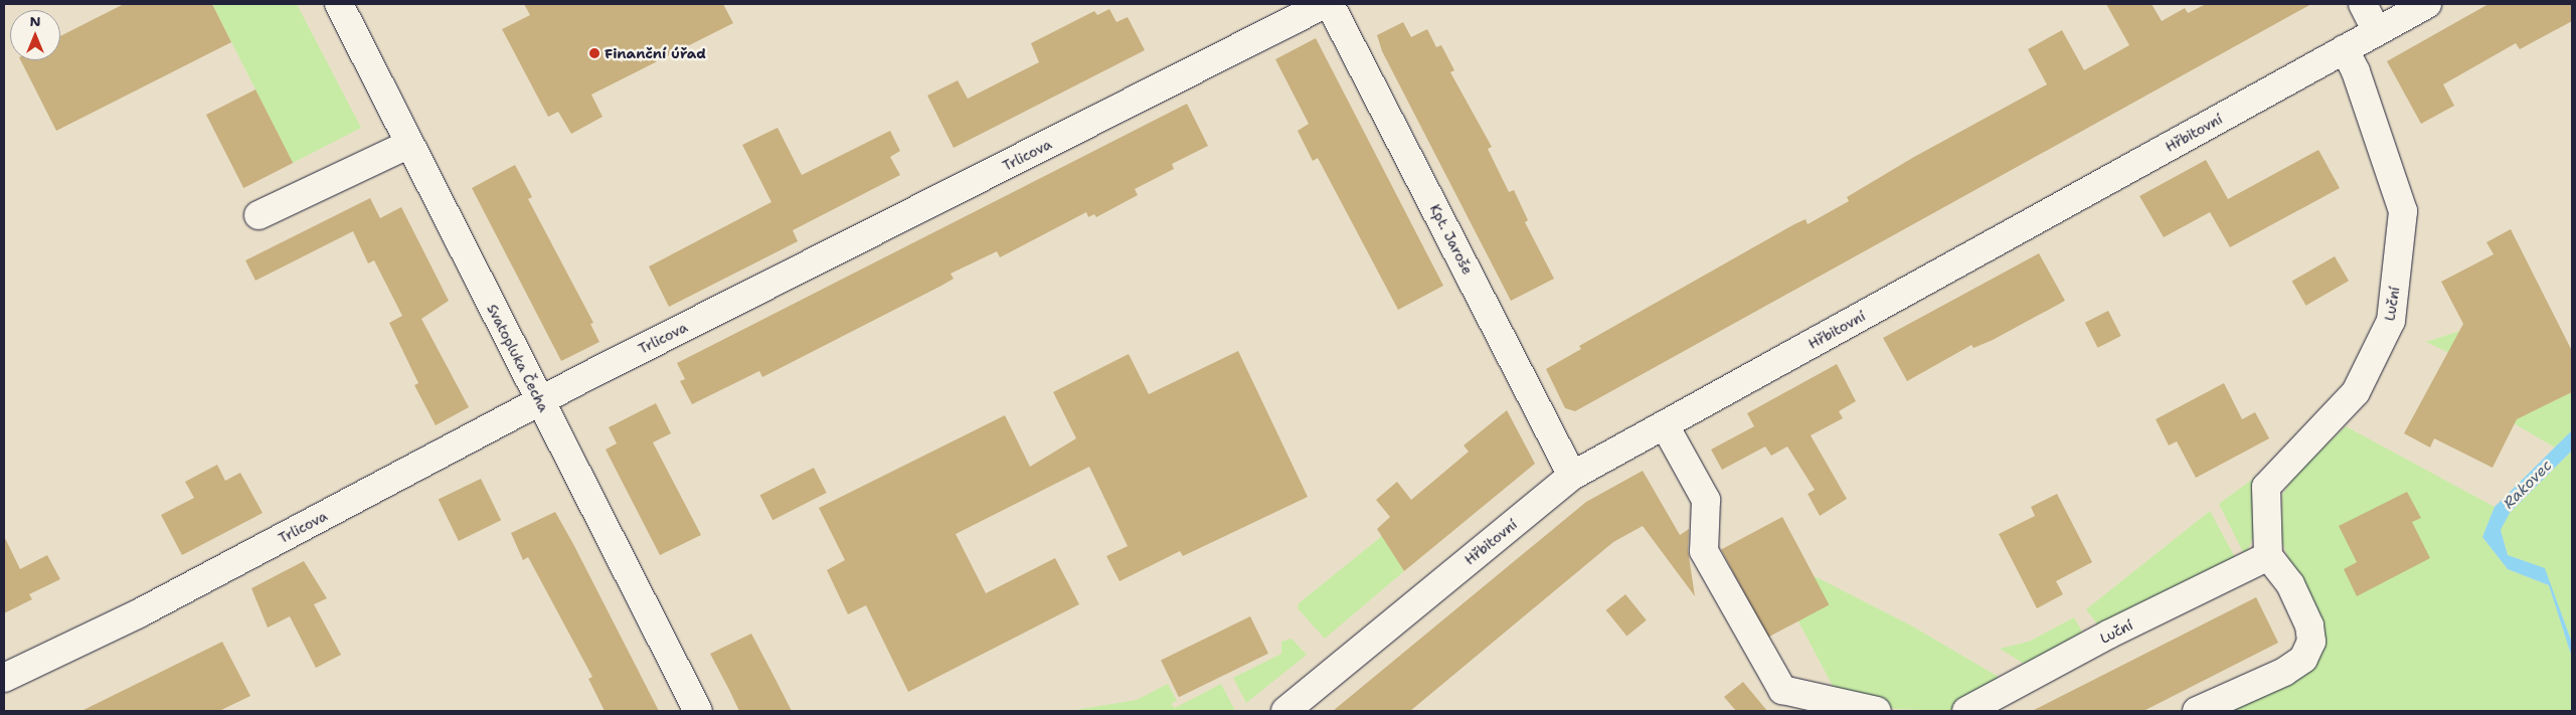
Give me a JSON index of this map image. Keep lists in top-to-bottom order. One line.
{"streets":{"street":["Hřbitovní","Trlicova","Kpt. Jaroše","Luční","Svatopluka Čecha"]},"crossings":[["Hřbitovní","Kpt. Jaroše"],["Hřbitovní","Luční"],["Trlicova","Svatopluka Čecha"]],"water":["Rakovec"],"places":["Finanční úřad"],"north":"top"}
